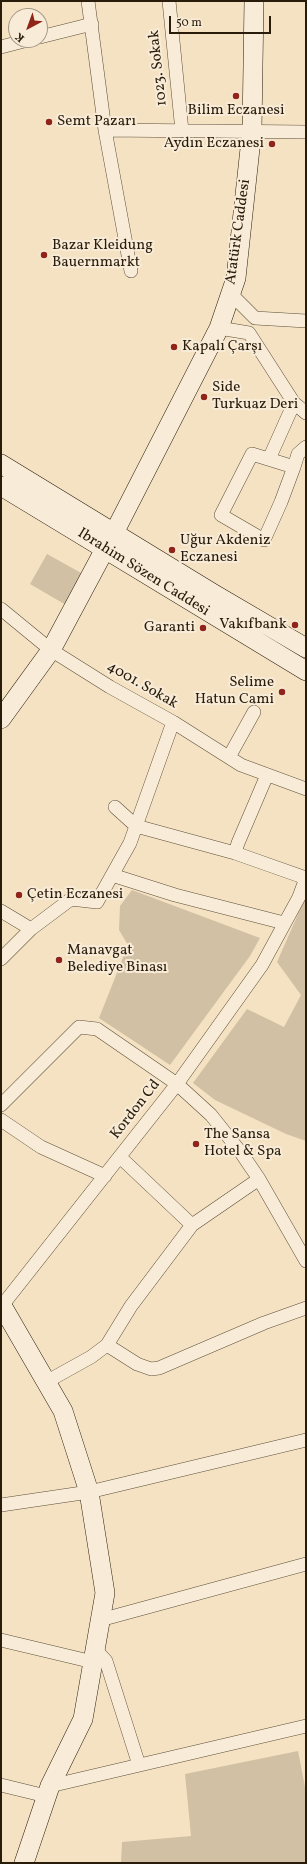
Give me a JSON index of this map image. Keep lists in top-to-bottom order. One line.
{"streets":{"street":["1023. Sokak","Atatürk Caddesi","Ibrahim Sözen Caddesi","4001. Sokak","Kordon Cd"]},"crossings":[["Atatürk Caddesi","Ibrahim Sözen Caddesi"],["Atatürk Caddesi","4001. Sokak"]],"places":["Bilim Eczanesi","Semt Pazarı","Aydın Eczanesi","Bazar Kleidung Bauernmarkt","Kapalı Çarşı","Side Turkuaz Deri","Uğur Akdeniz Eczanesi","Vakıfbank","Garanti","Selime Hatun Cami","Çetin Eczanesi","Manavgat Belediye Binası","The Sansa Hotel & Spa"],"scale_bar":"50 m","north":"bottom left"}
